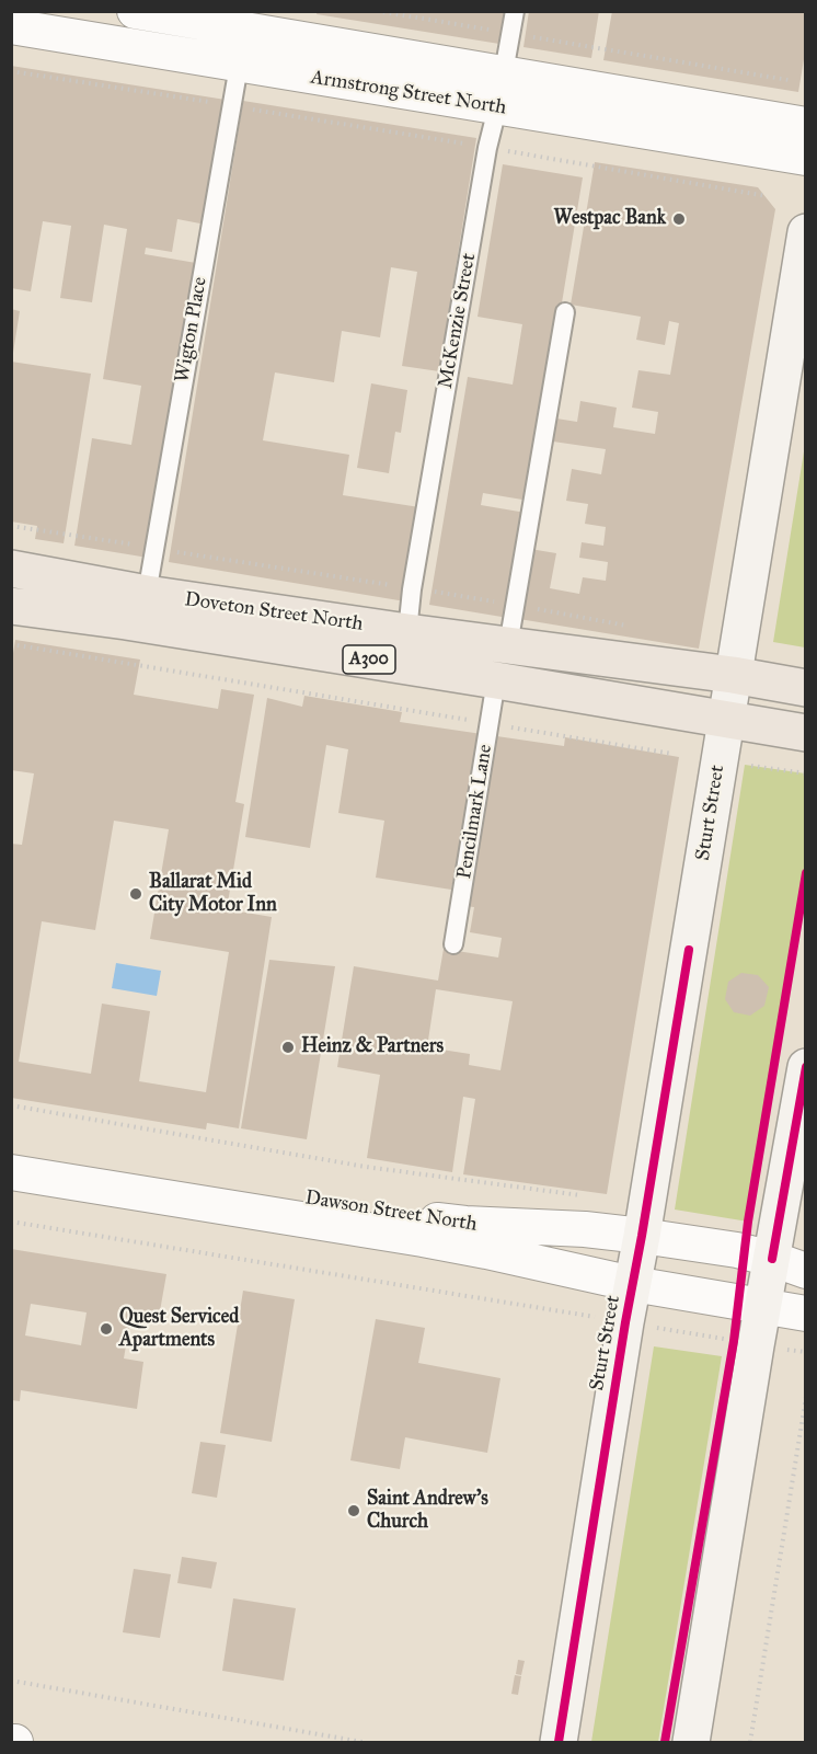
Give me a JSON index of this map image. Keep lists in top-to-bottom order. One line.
{"streets":{"highway":["Doveton Street North","A300"],"main road":["Sturt Street"],"street":["Armstrong Street North","Dawson Street North"],"lane":["McKenzie Street","Wigton Place","Pencilmark Lane"]},"crossings":[["Armstrong Street North","McKenzie Street"],["Armstrong Street North","Wigton Place"],["McKenzie Street","Doveton Street North"],["Wigton Place","Doveton Street North"],["Doveton Street North","A300"],["Doveton Street North","Pencilmark Lane"],["Doveton Street North","Sturt Street"],["A300","Sturt Street"],["Sturt Street","Dawson Street North"]],"places":["Westpac Bank","Ballarat Mid City Motor Inn","Heinz & Partners","Quest Serviced Apartments","Saint Andrew's Church"]}
